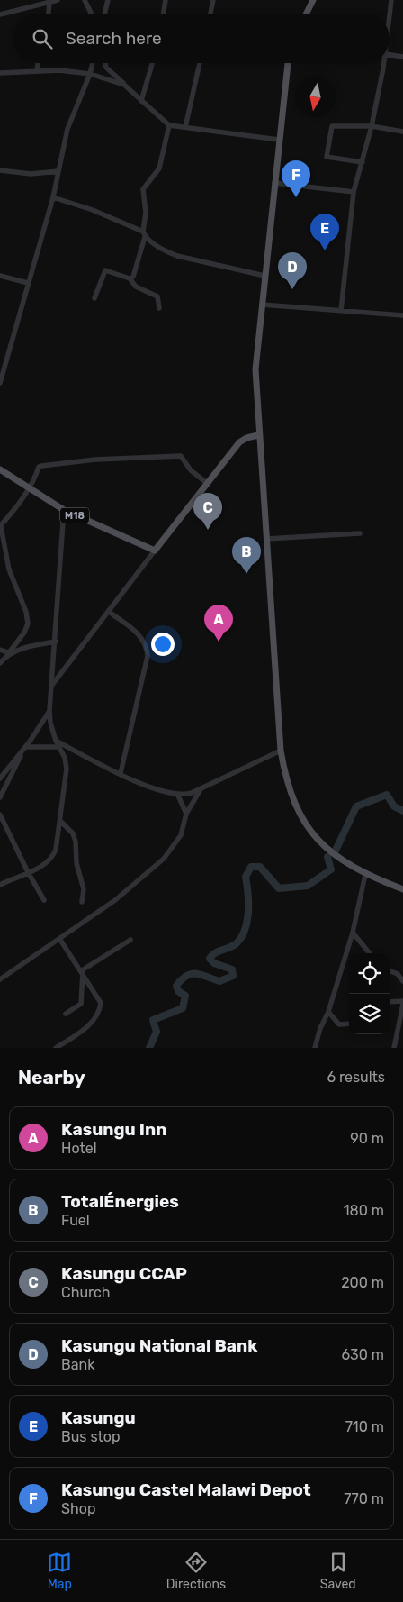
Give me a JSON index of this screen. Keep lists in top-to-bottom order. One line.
{"streets":{"main road":["M18"]},"north":"bottom","page":{"search":"Search here","pins":["F","E","D","C","B","A"],"heading":["Nearby","6 results"],"list":[{"mark":"A","name":"Kasungu Inn","note":"Hotel","value":"90 m"},{"mark":"B","name":"TotalÉnergies","note":"Fuel","value":"180 m"},{"mark":"C","name":"Kasungu CCAP","note":"Church","value":"200 m"},{"mark":"D","name":"Kasungu National Bank","note":"Bank","value":"630 m"},{"mark":"E","name":"Kasungu","note":"Bus stop","value":"710 m"},{"mark":"F","name":"Kasungu Castel Malawi Depot","note":"Shop","value":"770 m"}],"nav":["Map","Directions","Saved"]}}
